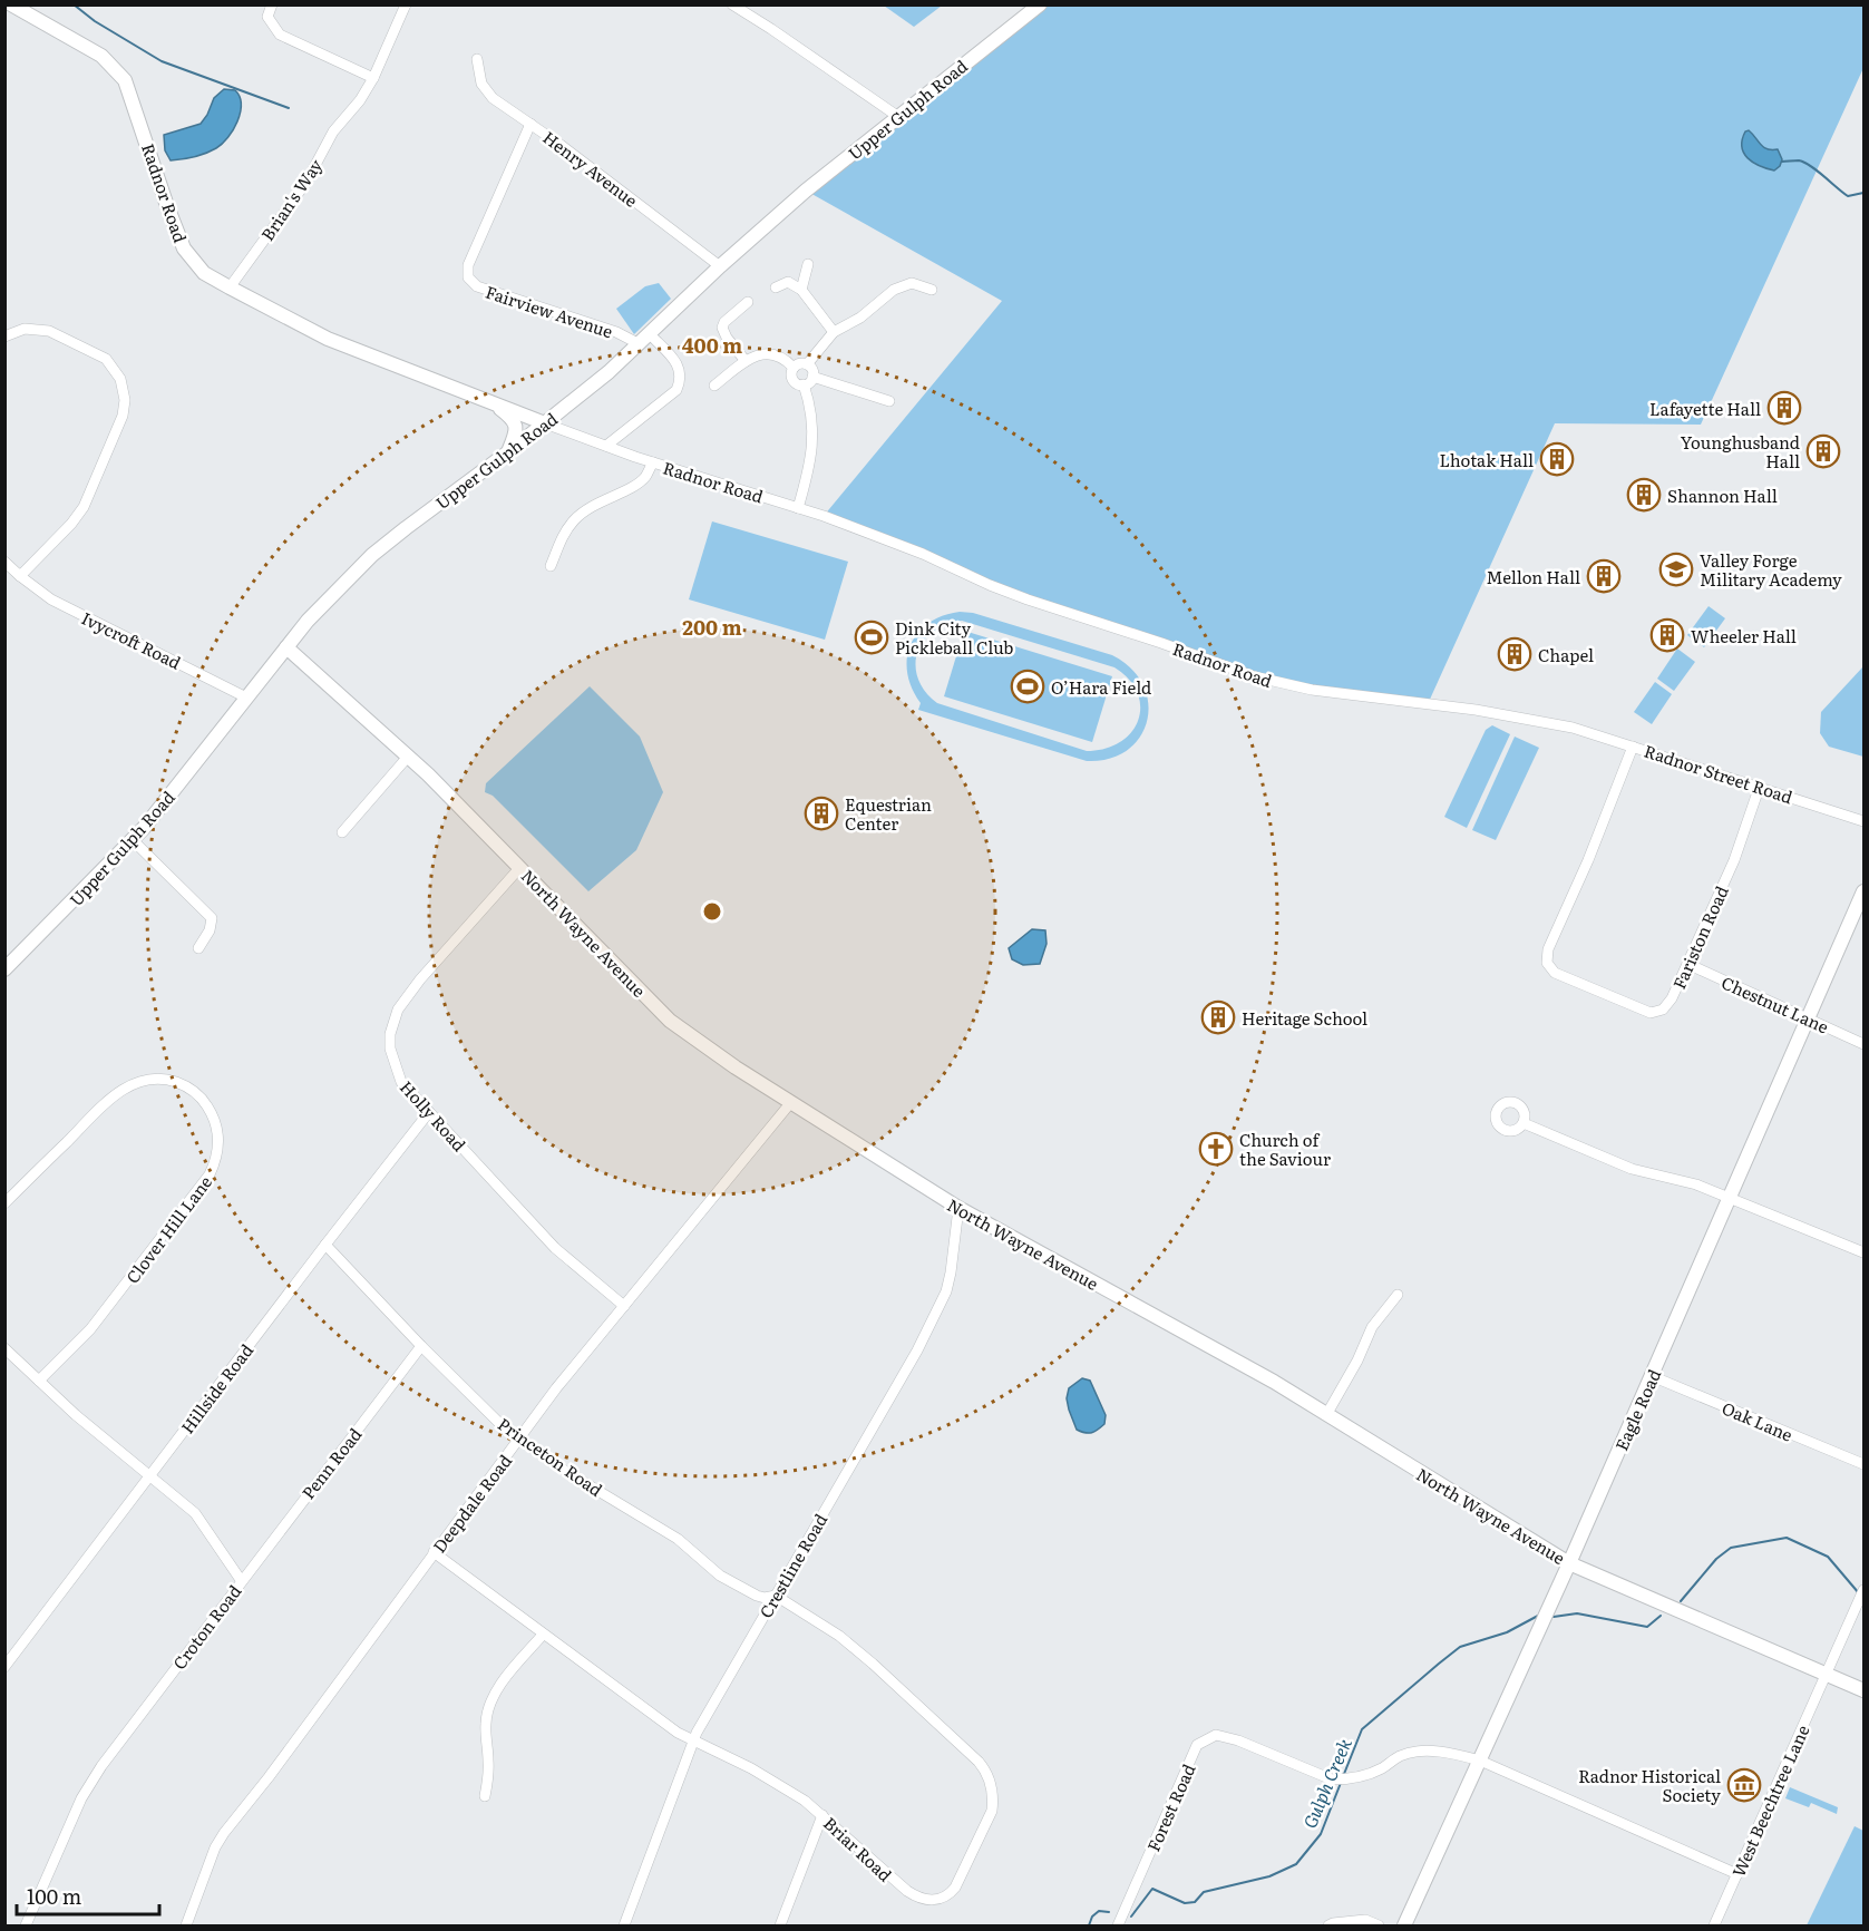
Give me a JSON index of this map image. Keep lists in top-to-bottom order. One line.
{"streets":{"street":["Upper Gulph Road","Henry Avenue","Radnor Road","Brian's Way","Fairview Avenue","Ivycroft Road","Radnor Street Road","North Wayne Avenue","Fariston Road","Chestnut Lane","Holly Road","Clover Hill Lane","Hillside Road","Eagle Road","Oak Lane","Princeton Road","Penn Road","Deepdale Road","Crestline Road","Croton Road","West Beechtree Lane","Forest Road","Briar Road"]},"crossings":[["Upper Gulph Road","Henry Avenue"],["Upper Gulph Road","Radnor Road"],["Upper Gulph Road","Fairview Avenue"],["Upper Gulph Road","Ivycroft Road"],["Upper Gulph Road","North Wayne Avenue"],["Henry Avenue","Fairview Avenue"],["Radnor Road","Brian's Way"],["Radnor Road","Radnor Street Road"],["Radnor Street Road","Fariston Road"],["North Wayne Avenue","Holly Road"],["North Wayne Avenue","Eagle Road"],["North Wayne Avenue","Deepdale Road"],["North Wayne Avenue","Crestline Road"],["North Wayne Avenue","West Beechtree Lane"],["Fariston Road","Chestnut Lane"],["Chestnut Lane","Eagle Road"],["Holly Road","Hillside Road"],["Holly Road","Deepdale Road"],["Clover Hill Lane","Croton Road"],["Hillside Road","Princeton Road"],["Hillside Road","Croton Road"],["Eagle Road","Oak Lane"],["Eagle Road","Forest Road"],["Princeton Road","Penn Road"],["Princeton Road","Deepdale Road"],["Princeton Road","Crestline Road"],["Princeton Road","Briar Road"],["Penn Road","Croton Road"],["Deepdale Road","Briar Road"],["Crestline Road","Briar Road"],["West Beechtree Lane","Forest Road"]],"water":["Gulph Creek"],"places":{"building":["Lafayette Hall","Younghusband Hall","Lhotak Hall","Shannon Hall","Mellon Hall","Wheeler Hall","Chapel","Equestrian Center","Heritage School"],"school or university":["Valley Forge Military Academy"],"sports":["Dink City Pickleball Club","O’Hara Field"],"church":["Church of the Saviour"],"museum":["Radnor Historical Society"]},"scale_bar":"100 m","rings":["400 m","200 m"]}
